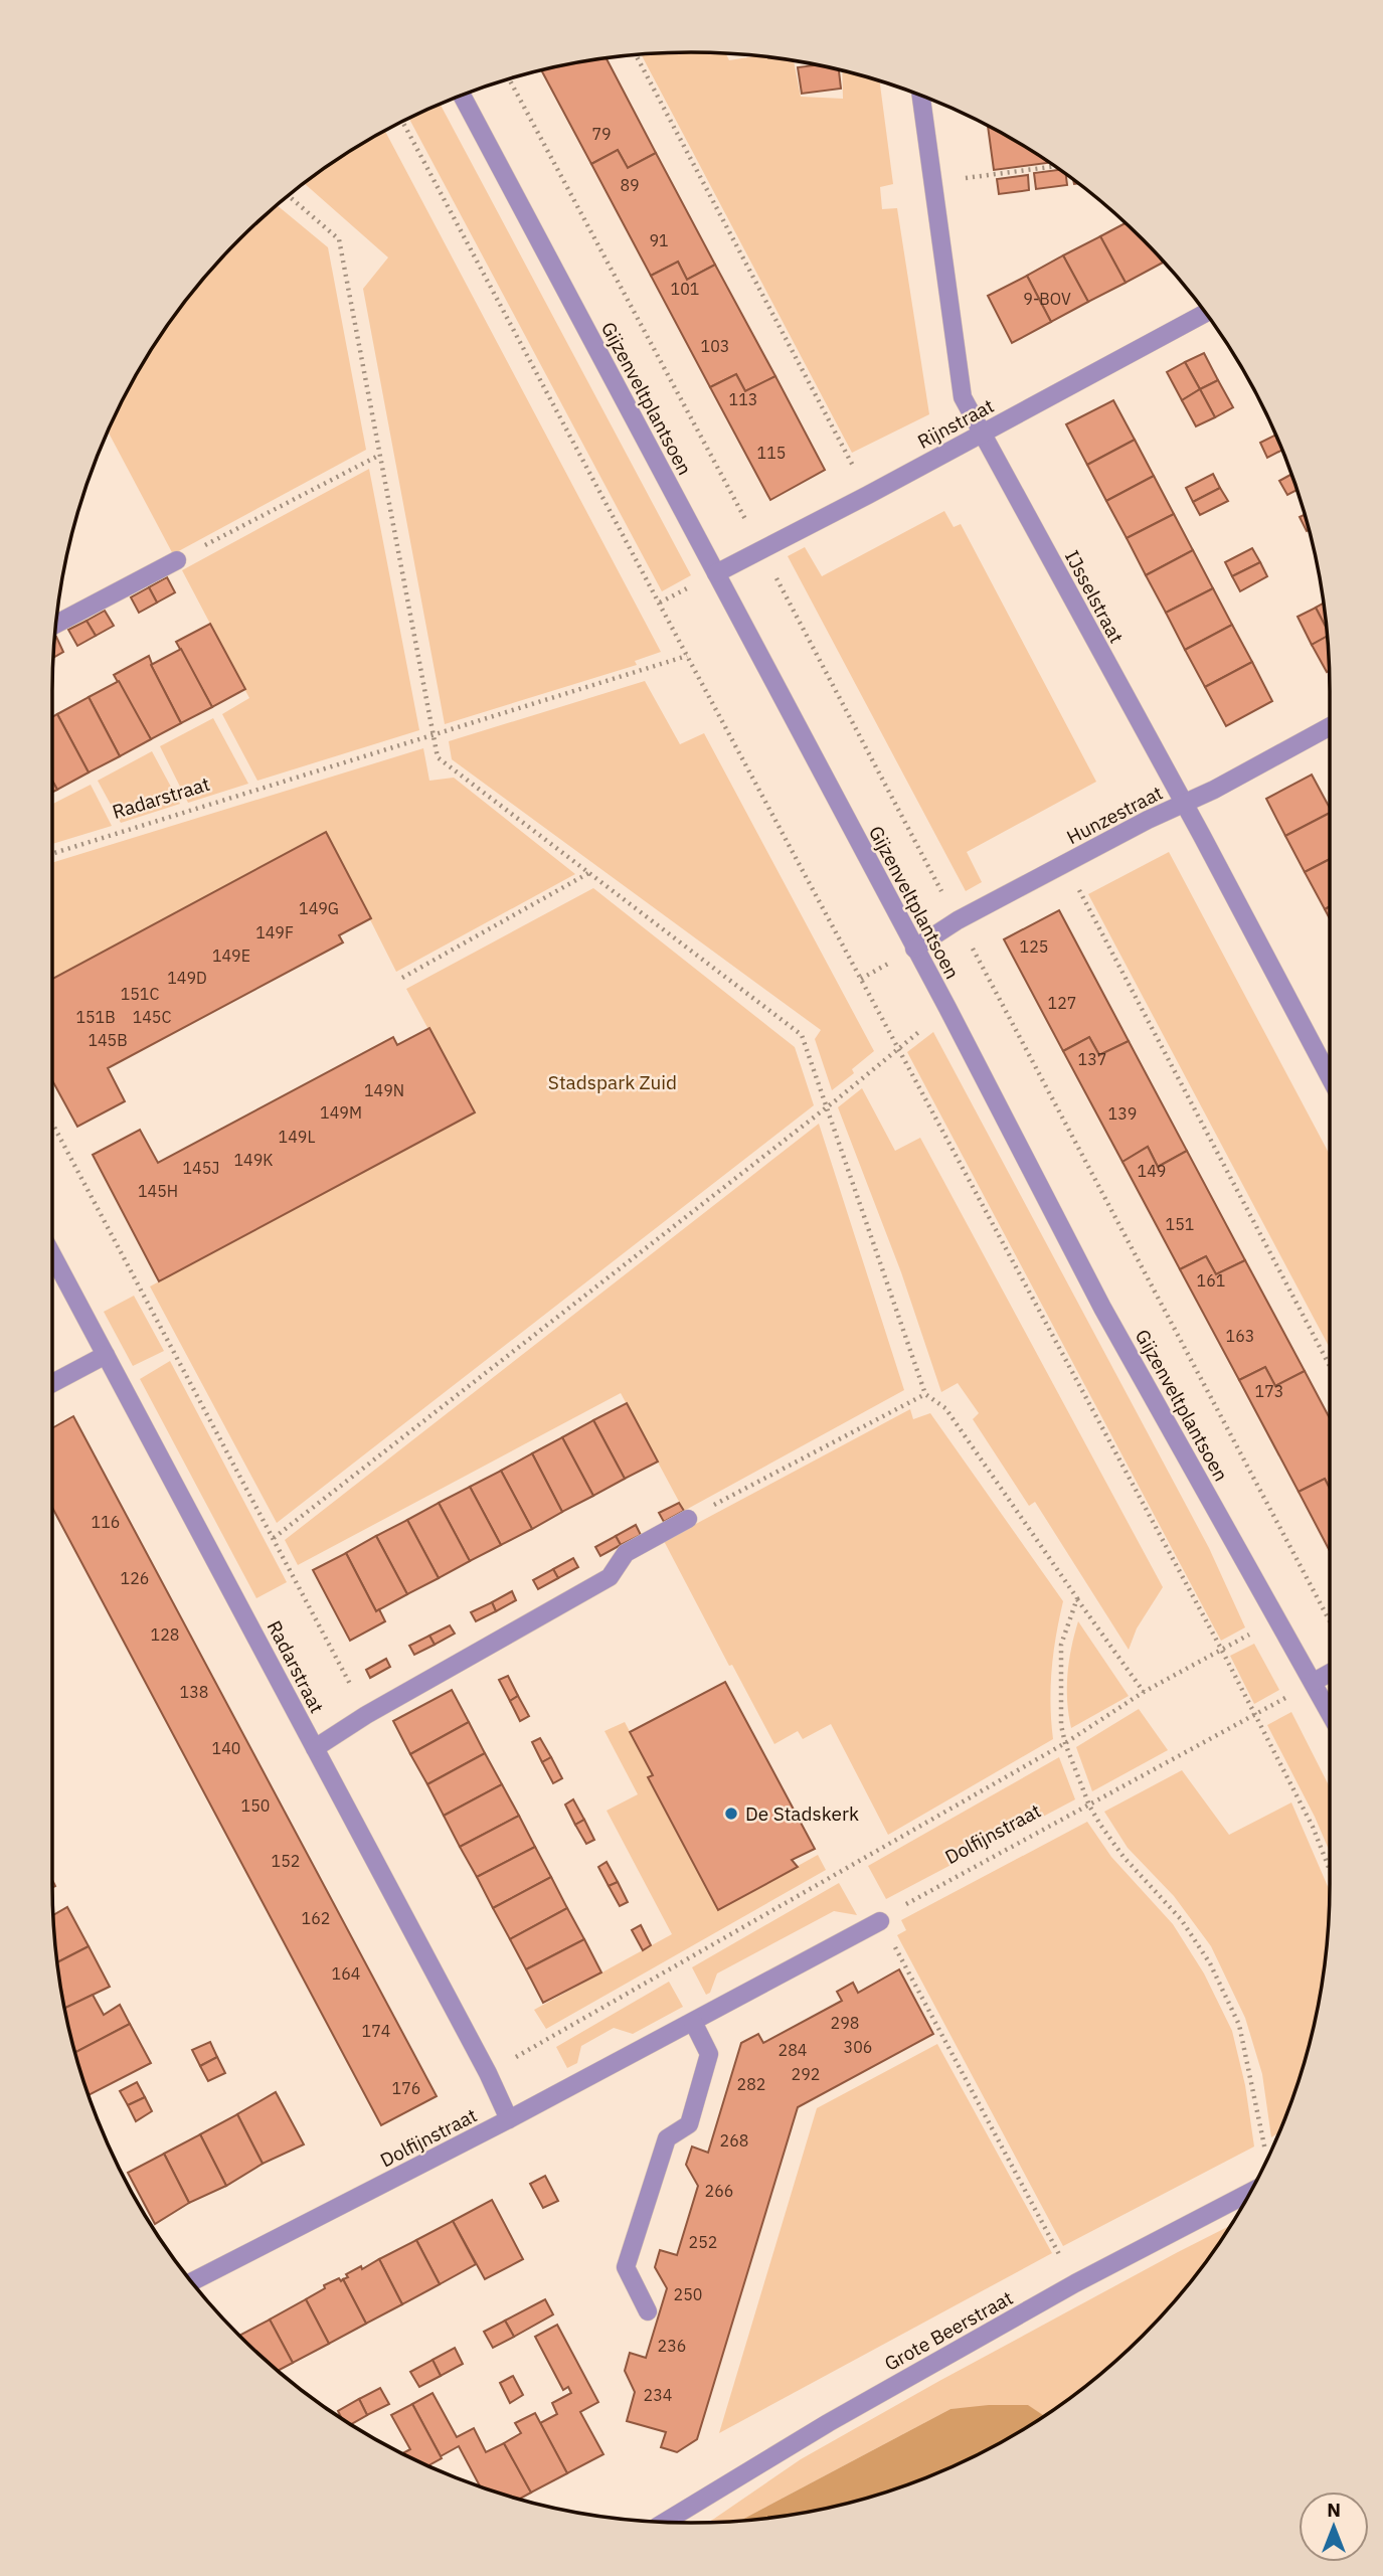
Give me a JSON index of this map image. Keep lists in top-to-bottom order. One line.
{"streets":{"street":["Gijzenveltplantsoen","Rijnstraat","IJsselstraat","Radarstraat","Hunzestraat","Dolfijnstraat","Grote Beerstraat"]},"crossings":[["Gijzenveltplantsoen","Rijnstraat"],["Gijzenveltplantsoen","Hunzestraat"],["Gijzenveltplantsoen","Dolfijnstraat"],["Rijnstraat","IJsselstraat"],["IJsselstraat","Hunzestraat"],["Radarstraat","Dolfijnstraat"]],"parks":["Stadspark Zuid"],"places":["De Stadskerk"],"house_numbers":["79","89","91","101","9-BOV","103","113","115","149G","149F","125","149E","149D","151C","127","151B","145C","145B","137","149N","149M","139","149L","149K","145J","149","145H","151","161","163","173","116","126","128","138","140","150","152","162","164","298","174","306","284","292","282","176","268","266","252","250","236","234"],"north":"top"}
